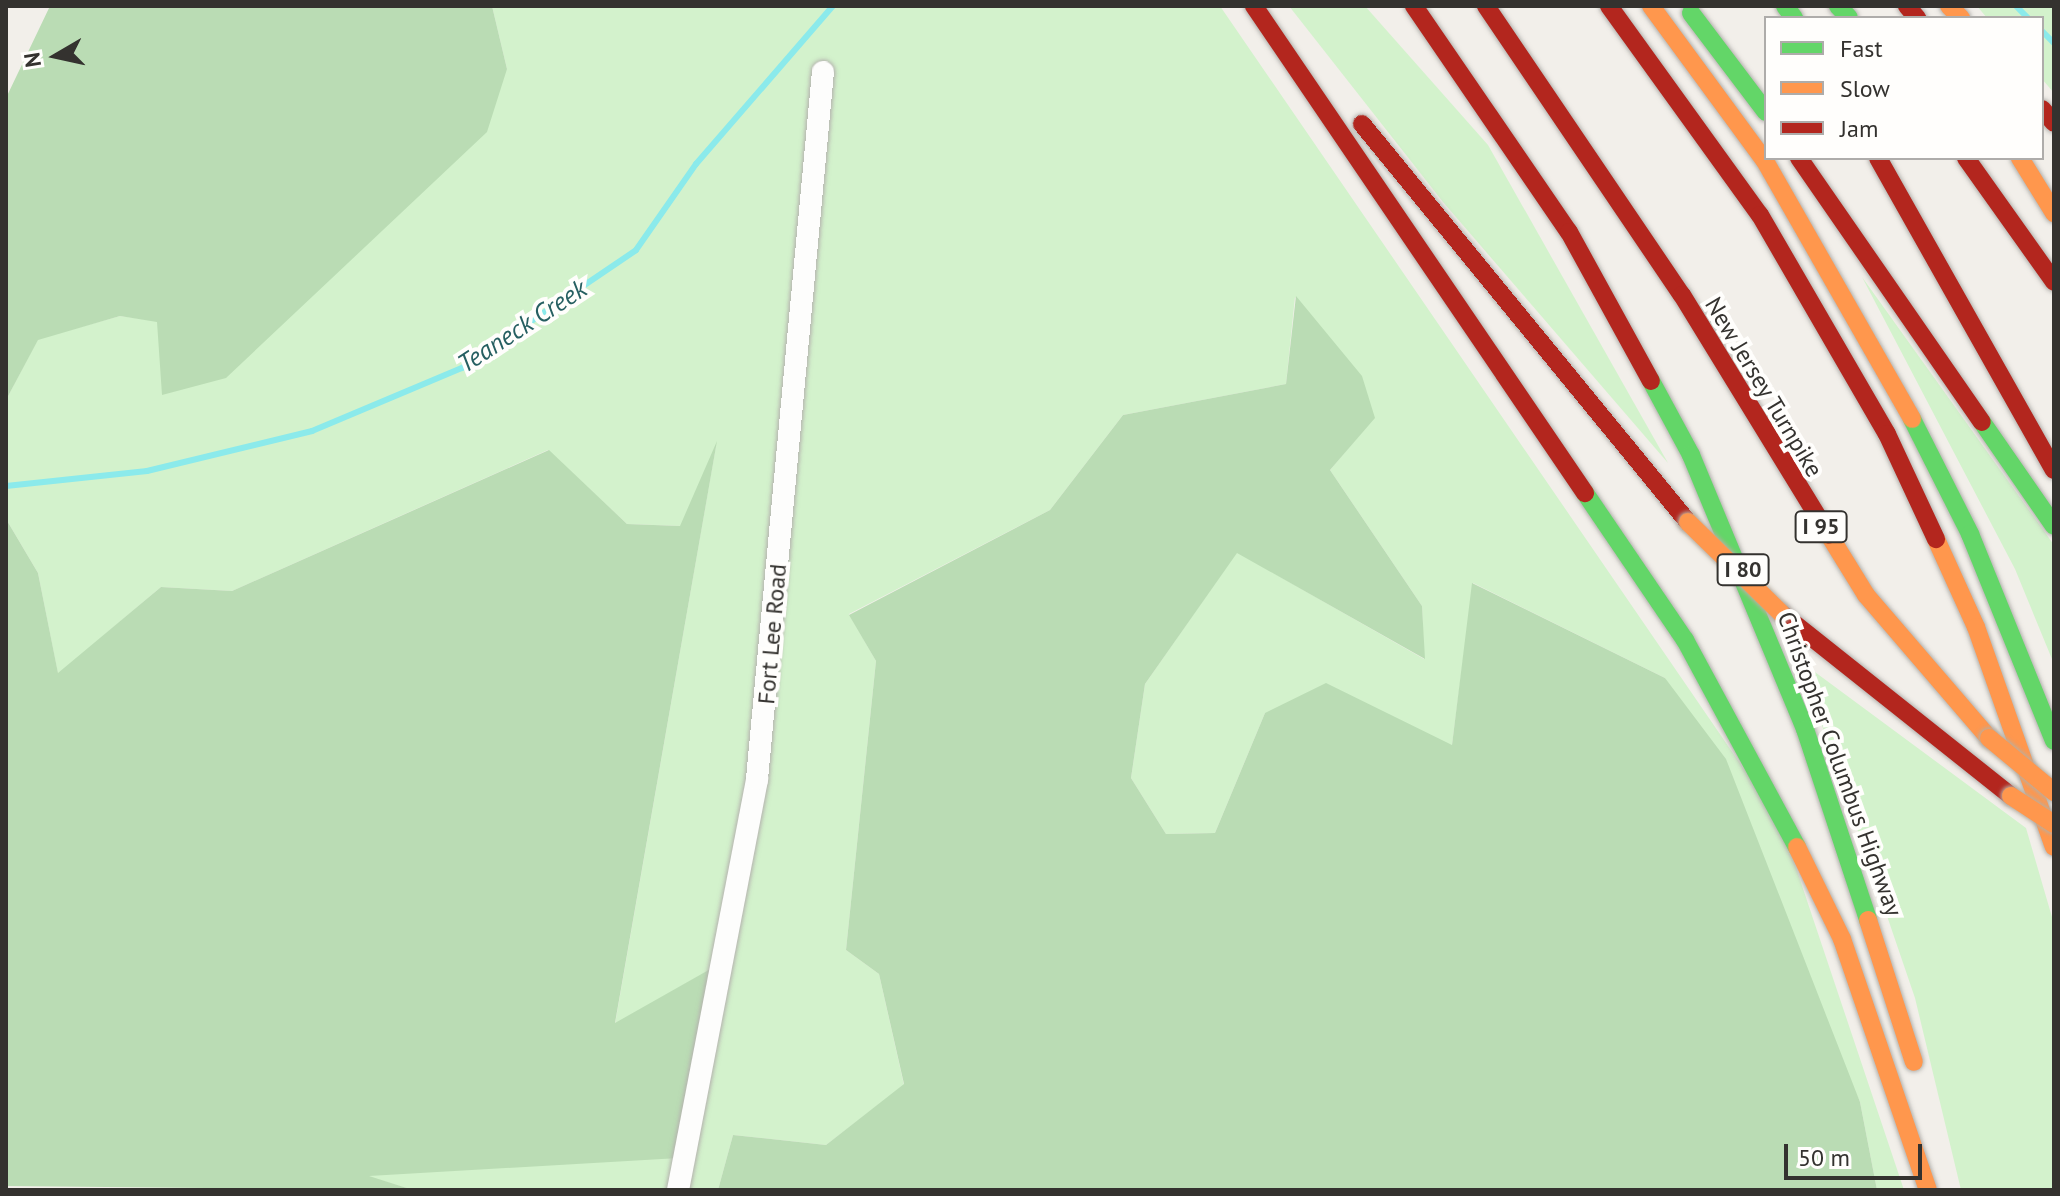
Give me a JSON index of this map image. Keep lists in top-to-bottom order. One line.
{"streets":{"highway":["New Jersey Turnpike","I 95","I 80","Christopher Columbus Highway"],"street":["Fort Lee Road"]},"crossings":[["New Jersey Turnpike","I 95"]],"water":["Teaneck Creek"],"legend":["Fast","Slow","Jam"],"scale_bar":"50 m","north":"left"}
